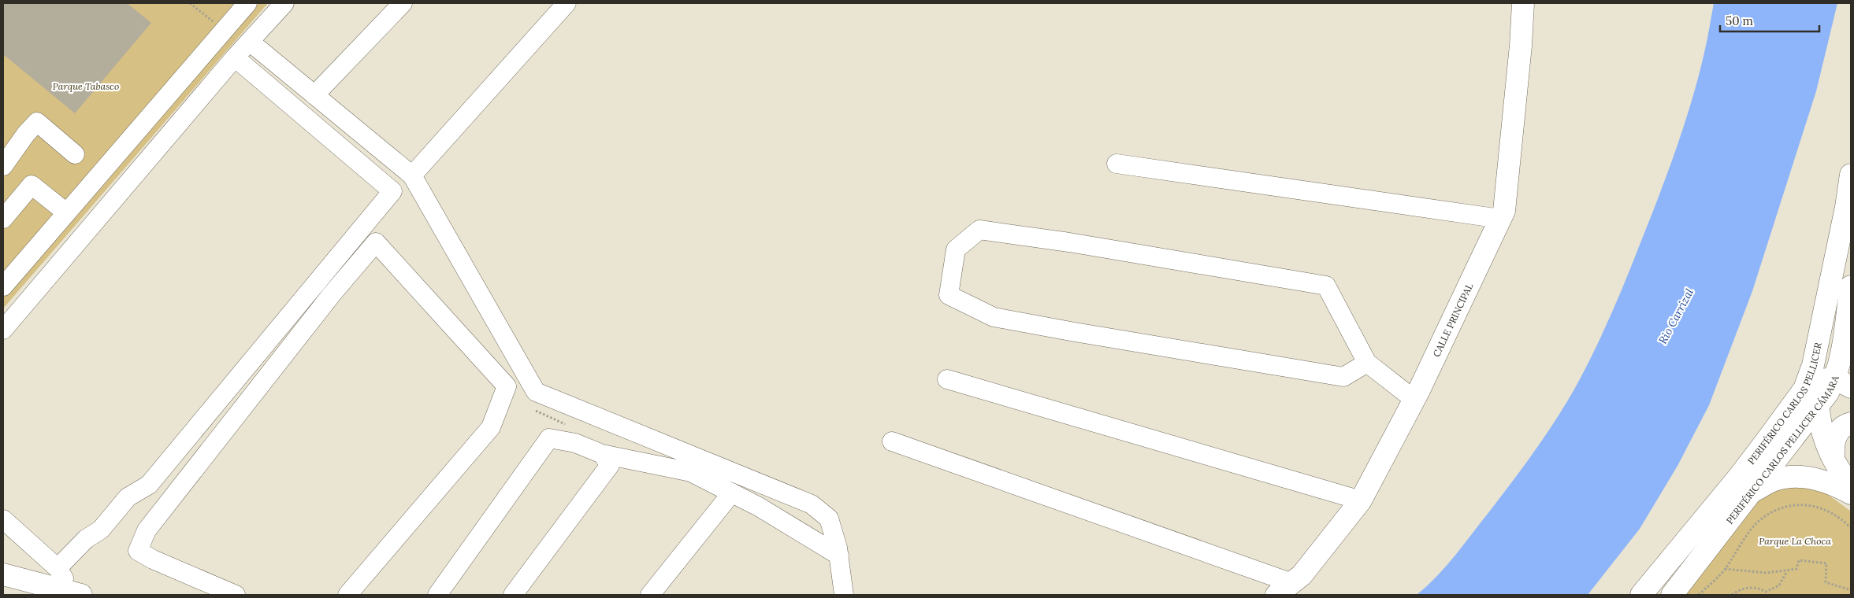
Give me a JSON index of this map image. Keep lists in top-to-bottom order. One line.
{"streets":{"main road":["CALLE PRINCIPAL","PERIFÉRICO CARLOS PELLICER","PERIFÉRICO CARLOS PELLICER CÁMARA"]},"crossings":[["PERIFÉRICO CARLOS PELLICER","PERIFÉRICO CARLOS PELLICER CÁMARA"]],"water":["Rio Carrizal"],"parks":["Parque Tabasco","Parque La Choca"],"scale_bar":"50 m"}
